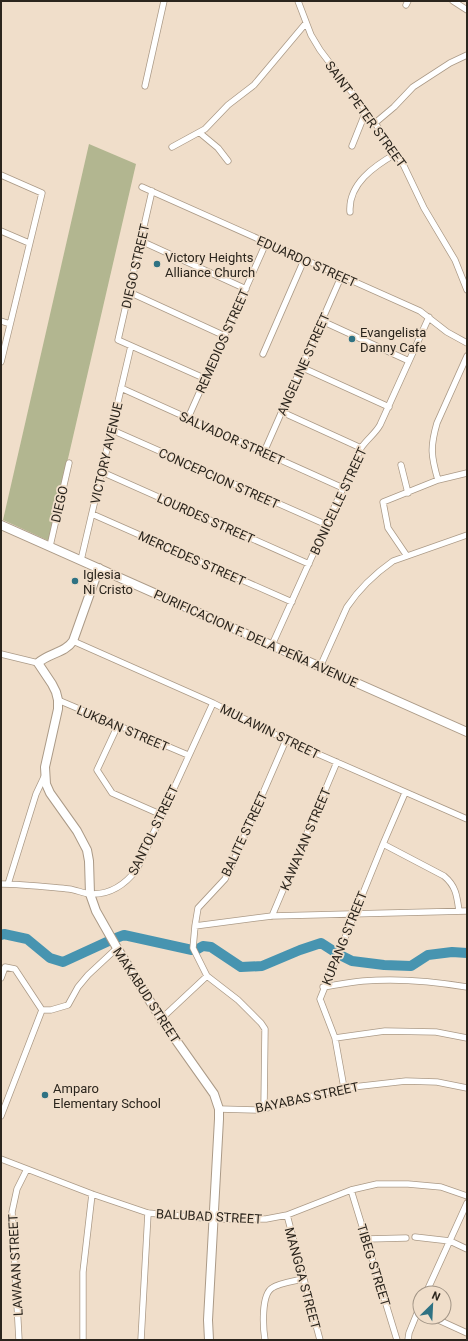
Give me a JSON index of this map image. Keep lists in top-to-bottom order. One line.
{"streets":{"street":["SAINT PETER STREET","EDUARDO STREET","DIEGO STREET","REMEDIOS STREET","ANGELINE STREET","SALVADOR STREET","VICTORY AVENUE","CONCEPCION STREET","BONICELLE STREET","DIEGO","LOURDES STREET","MERCEDES STREET","PURIFICACION F. DELA PEÑA AVENUE","LUKBAN STREET","MULAWIN STREET","SANTOL STREET","BALITE STREET","KAWAYAN STREET","KUPANG STREET","MAKABUD STREET","BAYABAS STREET","BALUBAD STREET","LAWAAN STREET","TIBEG STREET","MANGGA STREET"]},"crossings":[["EDUARDO STREET","DIEGO STREET"],["EDUARDO STREET","REMEDIOS STREET"],["EDUARDO STREET","ANGELINE STREET"],["EDUARDO STREET","BONICELLE STREET"],["DIEGO STREET","VICTORY AVENUE"],["REMEDIOS STREET","SALVADOR STREET"],["ANGELINE STREET","SALVADOR STREET"],["SALVADOR STREET","VICTORY AVENUE"],["SALVADOR STREET","BONICELLE STREET"],["VICTORY AVENUE","CONCEPCION STREET"],["VICTORY AVENUE","LOURDES STREET"],["VICTORY AVENUE","MERCEDES STREET"],["VICTORY AVENUE","PURIFICACION F. DELA PEÑA AVENUE"],["CONCEPCION STREET","BONICELLE STREET"],["BONICELLE STREET","LOURDES STREET"],["BONICELLE STREET","MERCEDES STREET"],["BONICELLE STREET","PURIFICACION F. DELA PEÑA AVENUE"],["DIEGO","PURIFICACION F. DELA PEÑA AVENUE"],["LUKBAN STREET","SANTOL STREET"],["LUKBAN STREET","MAKABUD STREET"],["MULAWIN STREET","SANTOL STREET"],["MULAWIN STREET","BALITE STREET"],["MULAWIN STREET","KAWAYAN STREET"],["MULAWIN STREET","KUPANG STREET"],["SANTOL STREET","MAKABUD STREET"],["BALITE STREET","BAYABAS STREET"],["KUPANG STREET","BAYABAS STREET"],["MAKABUD STREET","BAYABAS STREET"],["MAKABUD STREET","BALUBAD STREET"],["BALUBAD STREET","LAWAAN STREET"],["BALUBAD STREET","TIBEG STREET"],["BALUBAD STREET","MANGGA STREET"]],"places":["Victory Heights Alliance Church","Evangelista Danny Cafe","Iglesia Ni Cristo","Amparo Elementary School"],"north":"top right"}
